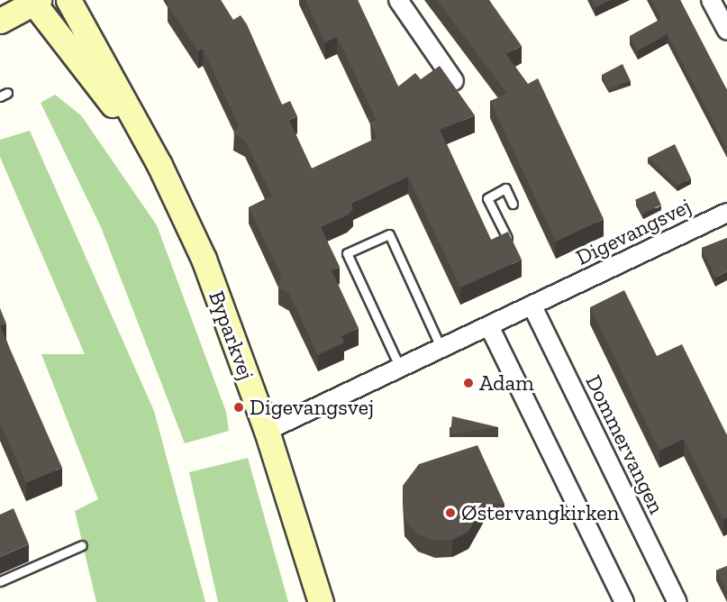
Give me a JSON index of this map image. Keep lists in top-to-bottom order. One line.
{"streets":{"street":["Digevangsvej","Byparkvej","Dommervangen"]},"crossings":[["Digevangsvej","Byparkvej"],["Digevangsvej","Dommervangen"]],"places":["Adam","Digevangsvej","Østervangkirken"]}
